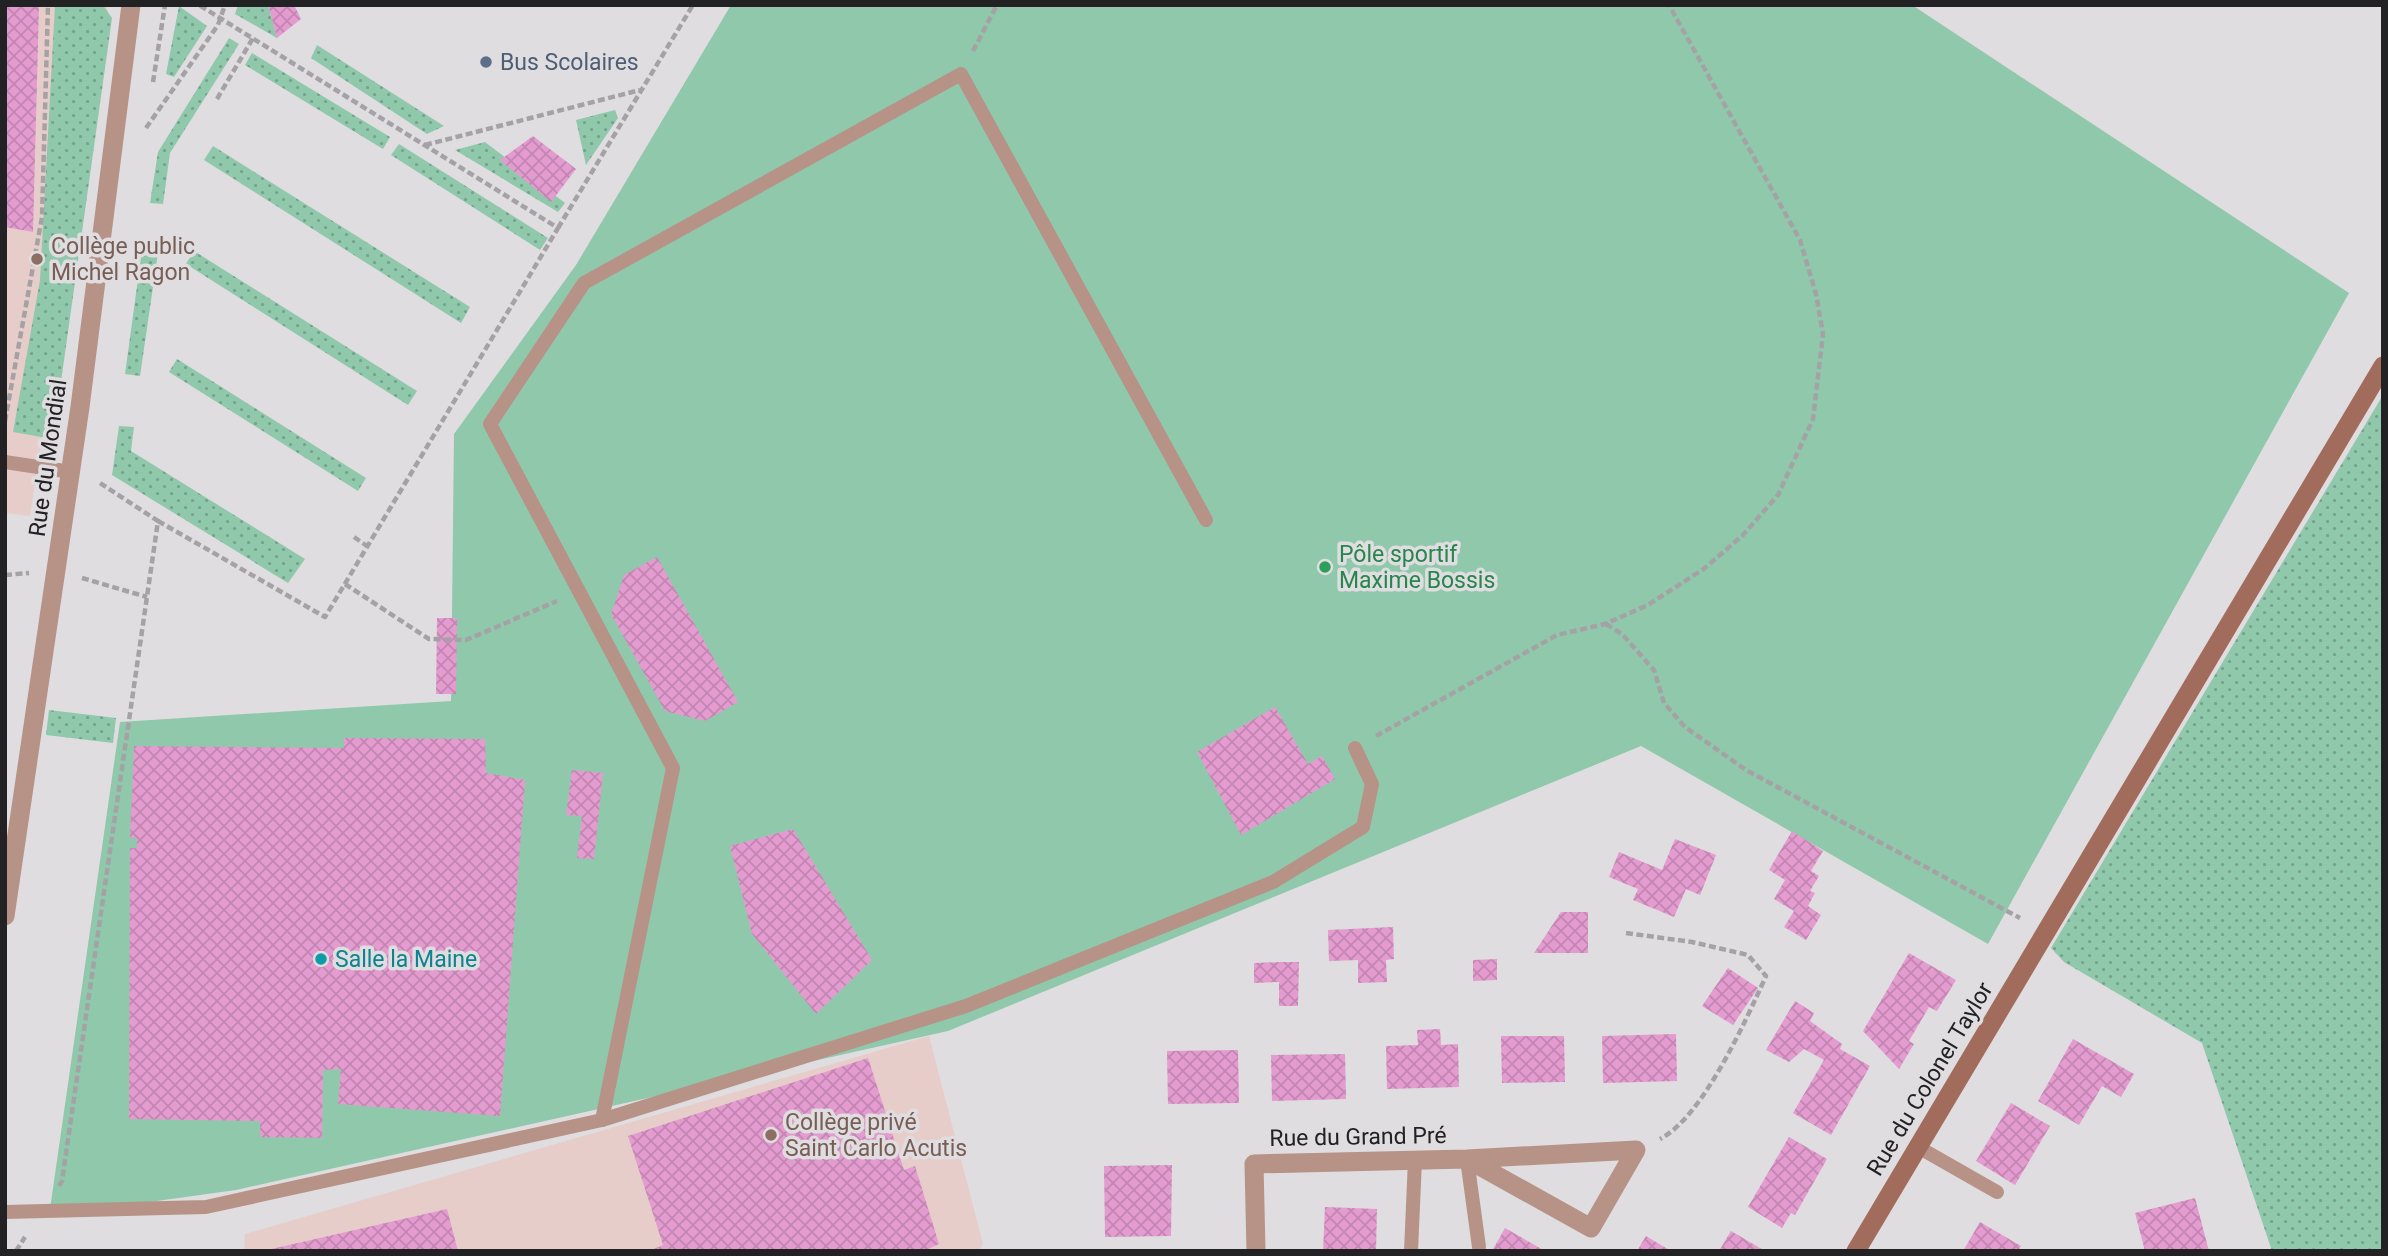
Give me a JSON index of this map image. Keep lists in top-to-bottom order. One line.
{"streets":{"main road":["Rue du Colonel Taylor"],"street":["Rue du Mondial","Rue du Grand Pré"]},"places":["Bus Scolaires","Collège public Michel Ragon","Pôle sportif Maxime Bossis","Salle la Maine","Collège privé Saint Carlo Acutis"]}
